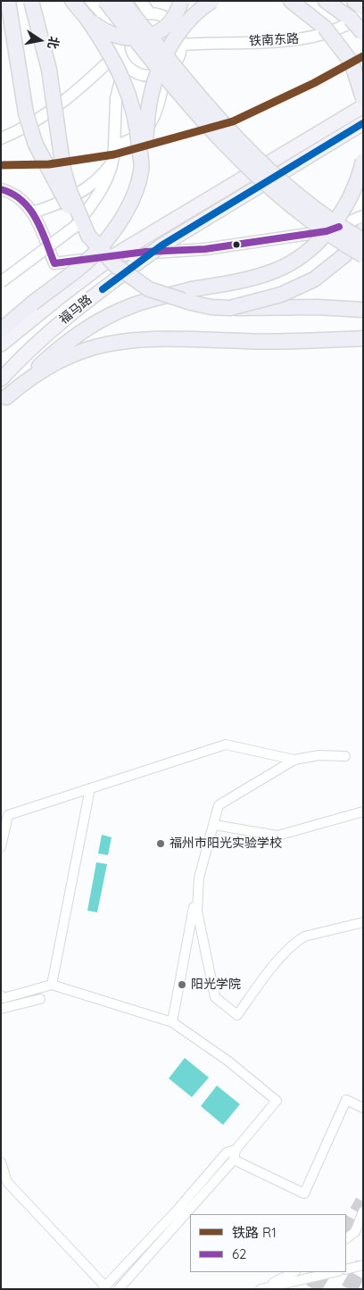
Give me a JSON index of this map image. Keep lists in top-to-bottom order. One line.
{"streets":{"main road":["福马路"],"street":["铁南东路"]},"places":["福州市阳光实验学校","阳光学院"],"lines":["rail line R1","transit line 62"],"legend":["铁路 R1","62"],"north":"right"}
